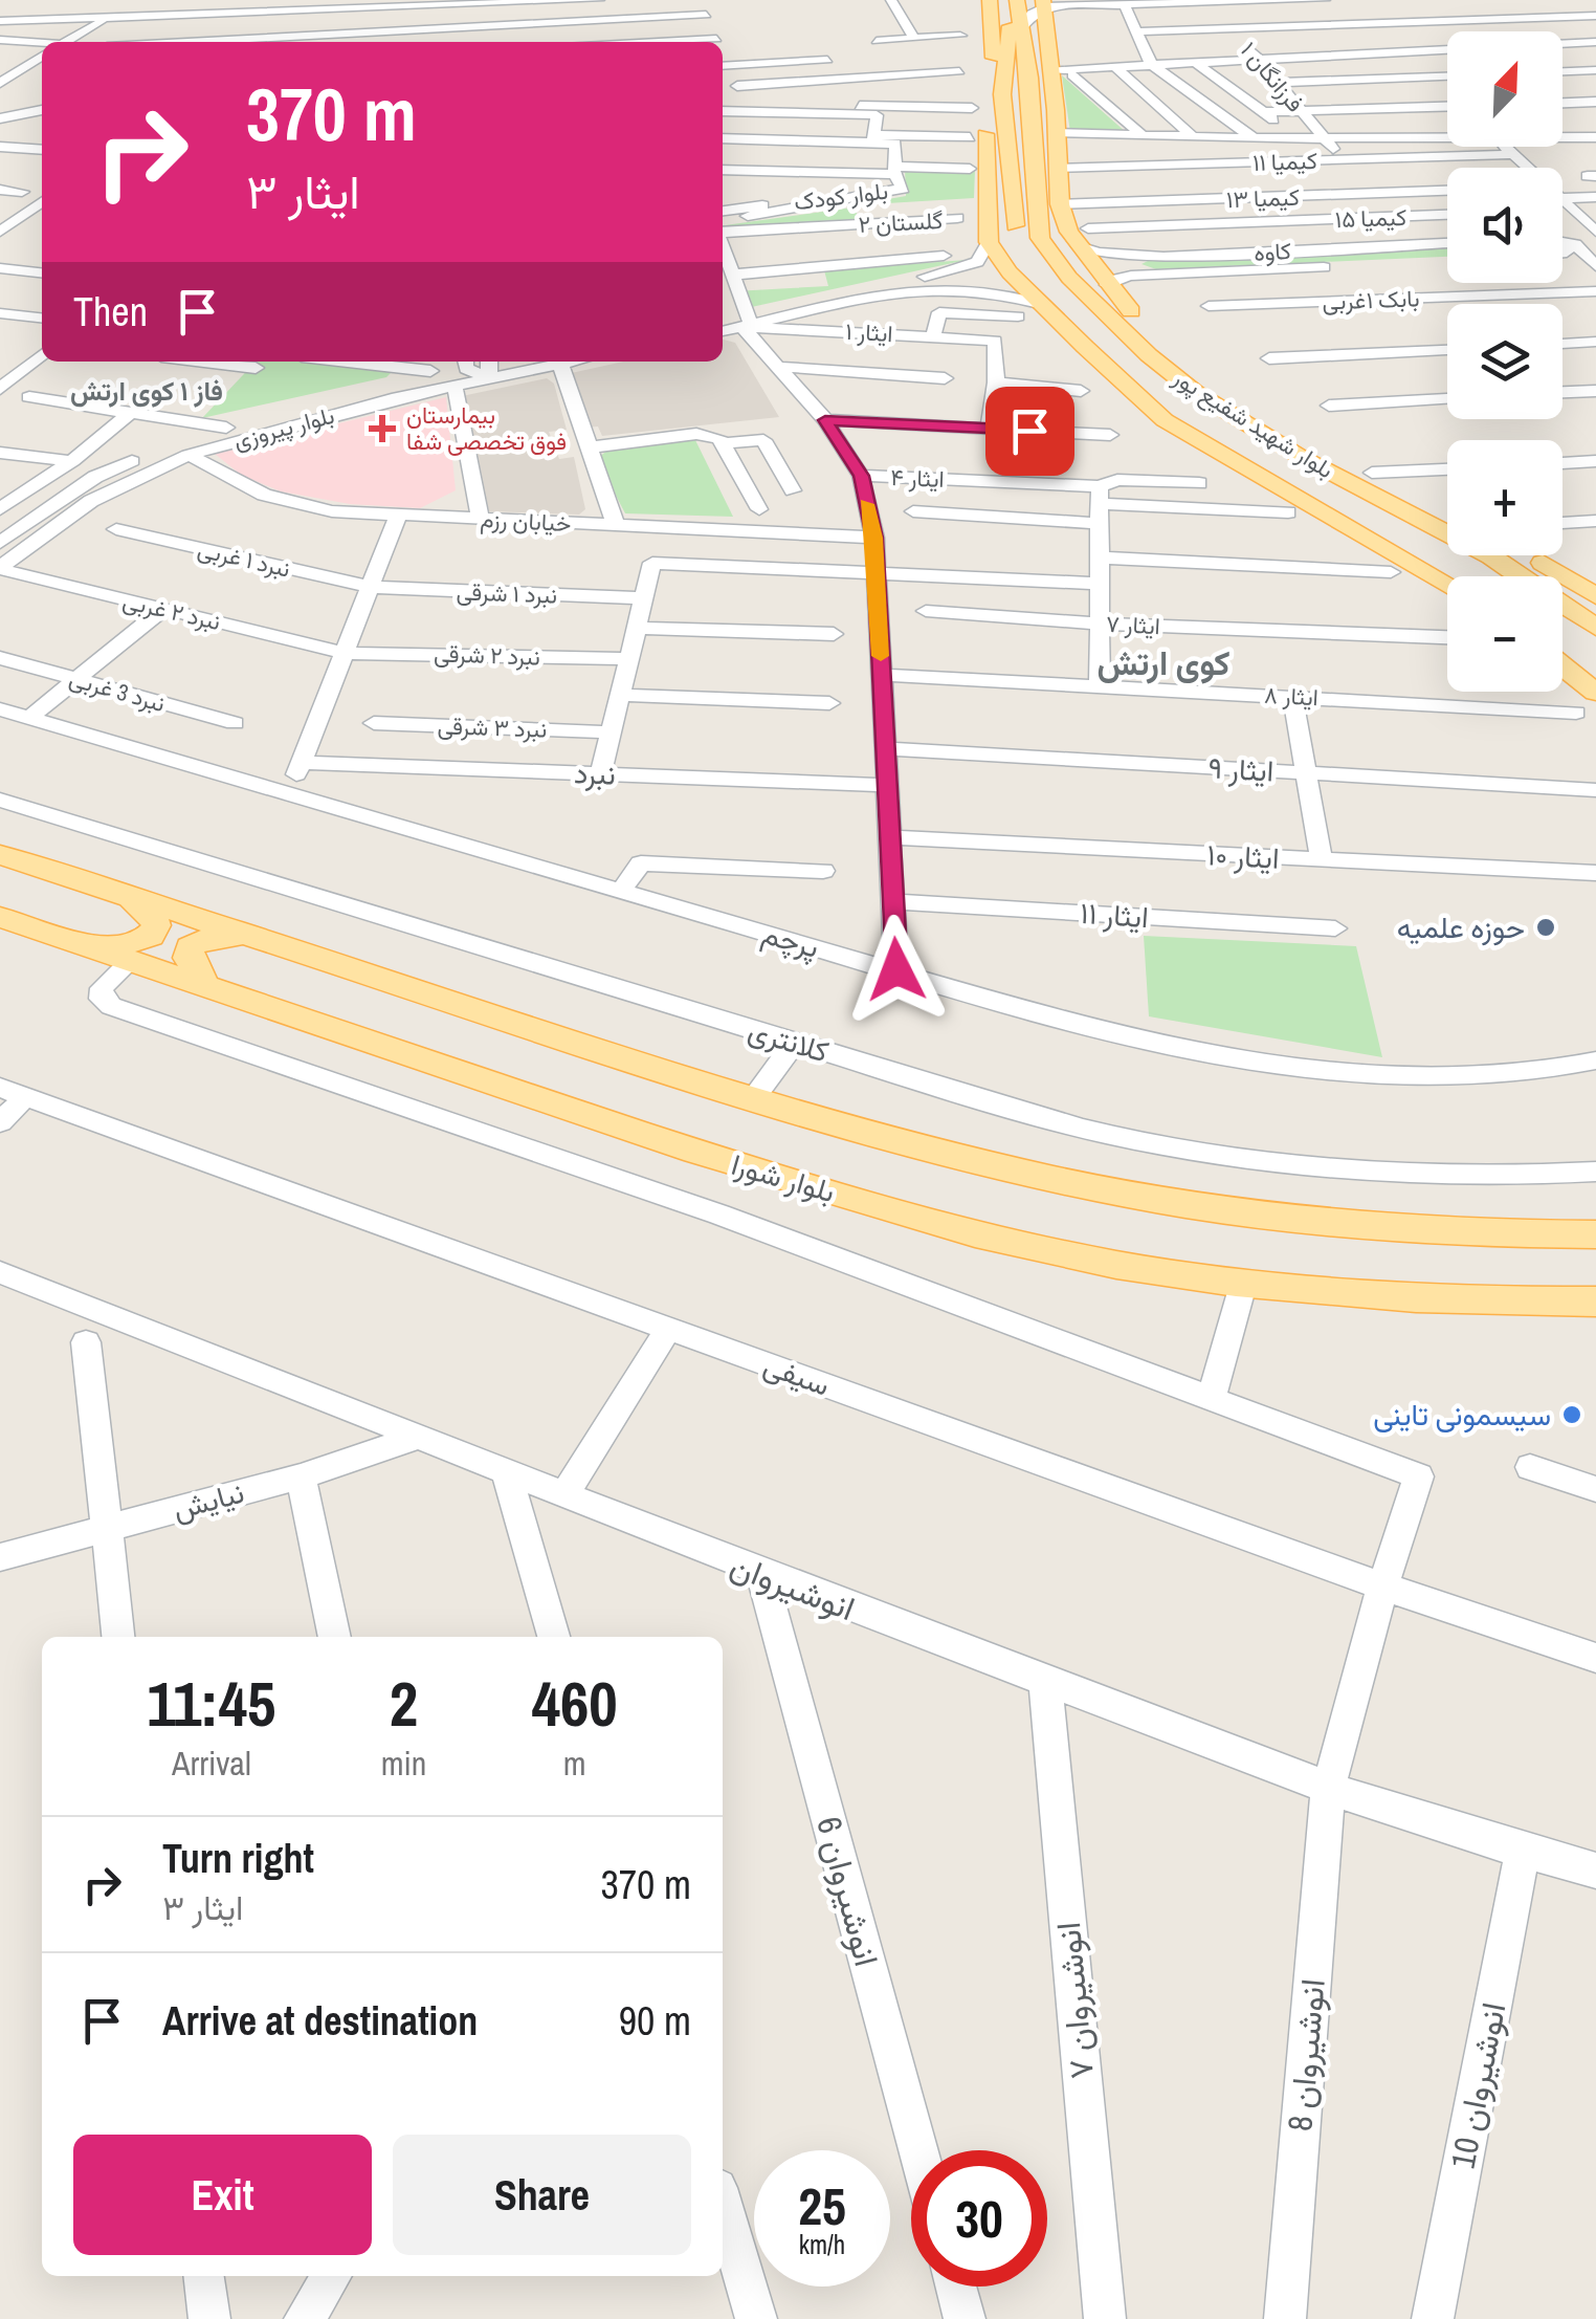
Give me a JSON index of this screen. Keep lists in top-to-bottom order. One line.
{"streets":{"main road":["بلوار شهید شفیع پور","بلوار شورا"],"street":["فرزانگان ۱","کیمیا ۱۱","بلوار کودک","کیمیا ۱۳","کیمیا ۱۵","گلستان ۲","کاوه","بابک ۱غربی","ایثار ۱","بلوار پیروزی","ایثار ۴","خیابان رزم","نبرد ۱ غربی","نبرد ۱ شرقی","نبرد ۲ غربی","ایثار ۷","نبرد ۲ شرقی","نبرد 3 غربی","ایثار ۸","نبرد ۳ شرقی","ایثار ۹","نبرد","ایثار ۱۰","ایثار ۱۱","پرچم","کلانتری","سیفی","نیایش","انوشیروان","انوشیروان 6","انوشیروان ۷","انوشیروان 8","انوشیروان 10"]},"crossings":[["فرزانگان ۱","کیمیا ۱۱"],["فرزانگان ۱","کیمیا ۱۳"],["فرزانگان ۱","کیمیا ۱۵"],["فرزانگان ۱","کاوه"],["کیمیا ۱۱","کیمیا ۱۳"],["کیمیا ۱۵","کاوه"],["بلوار پیروزی","خیابان رزم"],["بلوار پیروزی","نبرد ۲ غربی"],["نبرد ۱ غربی","نبرد ۱ شرقی"],["نبرد ۲ غربی","نبرد ۲ شرقی"],["سیفی","انوشیروان 8"],["نیایش","انوشیروان"],["انوشیروان","انوشیروان 6"],["انوشیروان","انوشیروان ۷"],["انوشیروان","انوشیروان 8"],["انوشیروان","انوشیروان 10"]],"districts":["فاز ۱ کوی ارتش","کوی ارتش"],"places":{"health":["بیمارستان فوق تخصصی شفا"],"other":["حوزه علمیه","سیسمونی تاینی"]},"north":"top right","page":{"map_buttons":["+","−"],"turn":["370 m","ایثار ۳"],"then":"Then","eta":["11:45","Arrival","2","min","460","m"],"list":[{"name":"Turn right","note":"ایثار ۳","value":"370 m"},{"name":"Arrive at destination","value":"90 m"}],"buttons":["Exit","Share"],"speed":"25 km/h","limit":"30"}}
